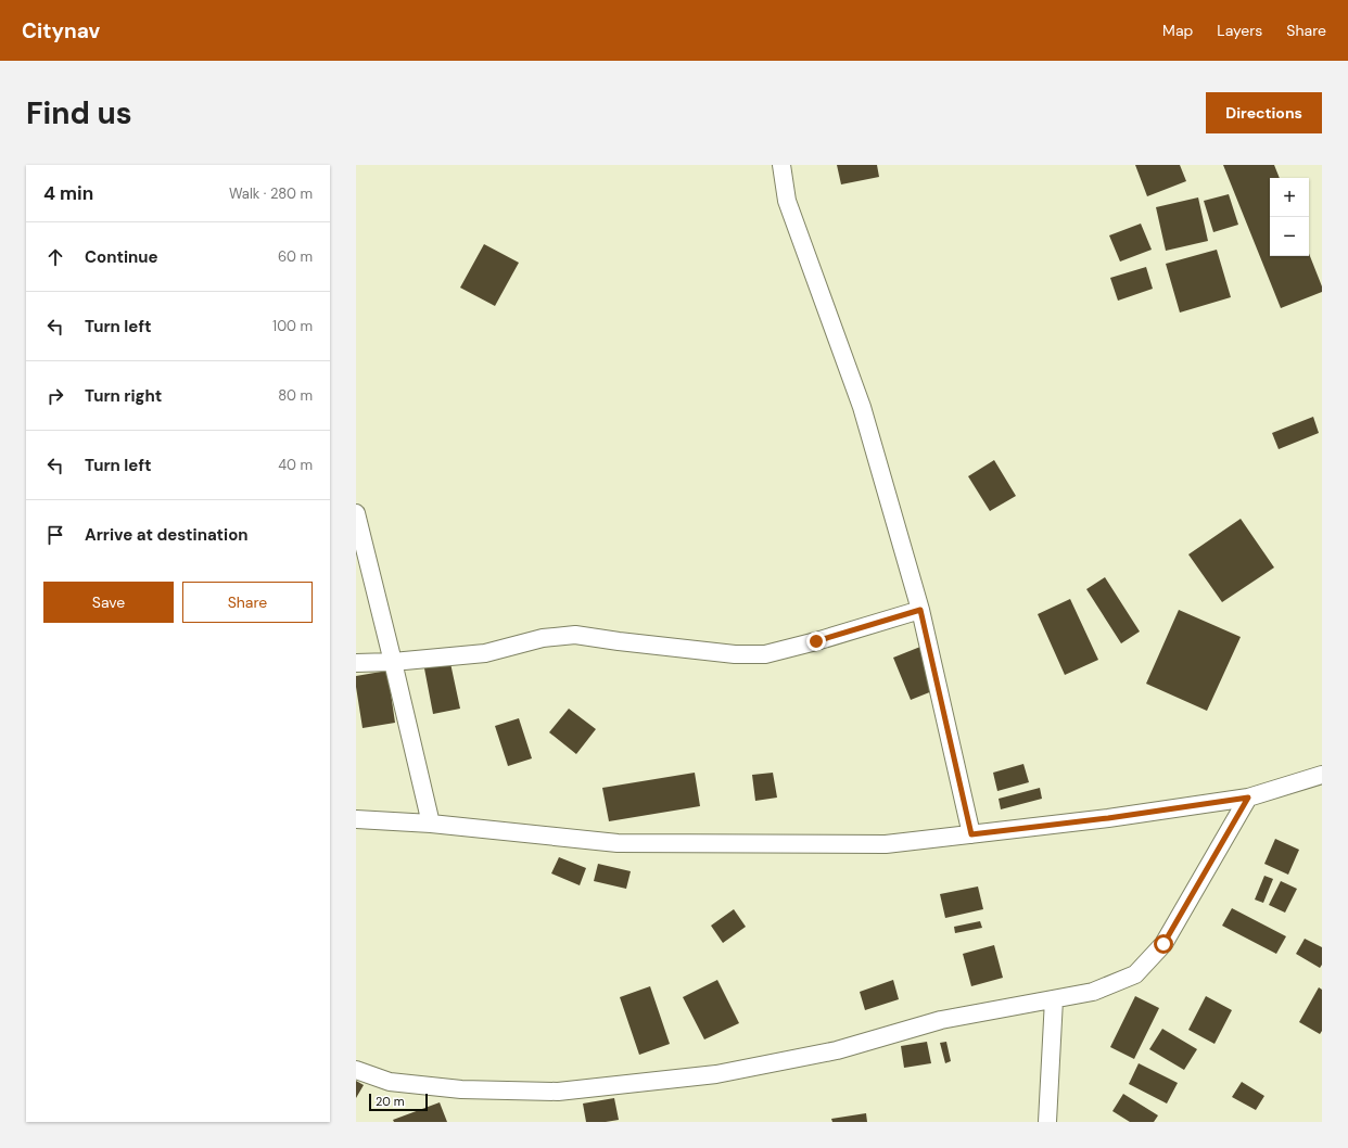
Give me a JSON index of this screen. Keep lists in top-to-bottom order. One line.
{"scale_bar":"20 m","page":{"header":"Citynav","nav":["Map","Layers","Share"],"buttons":["Directions",["Save","Share"]],"title":"Find us","heading":["4 min","Walk · 280 m"],"map_buttons":["+","−"],"list":[["Continue","60 m"],["Turn left","100 m"],["Turn right","80 m"],["Turn left","40 m"],"Arrive at destination"],"scale":"20 m"}}
